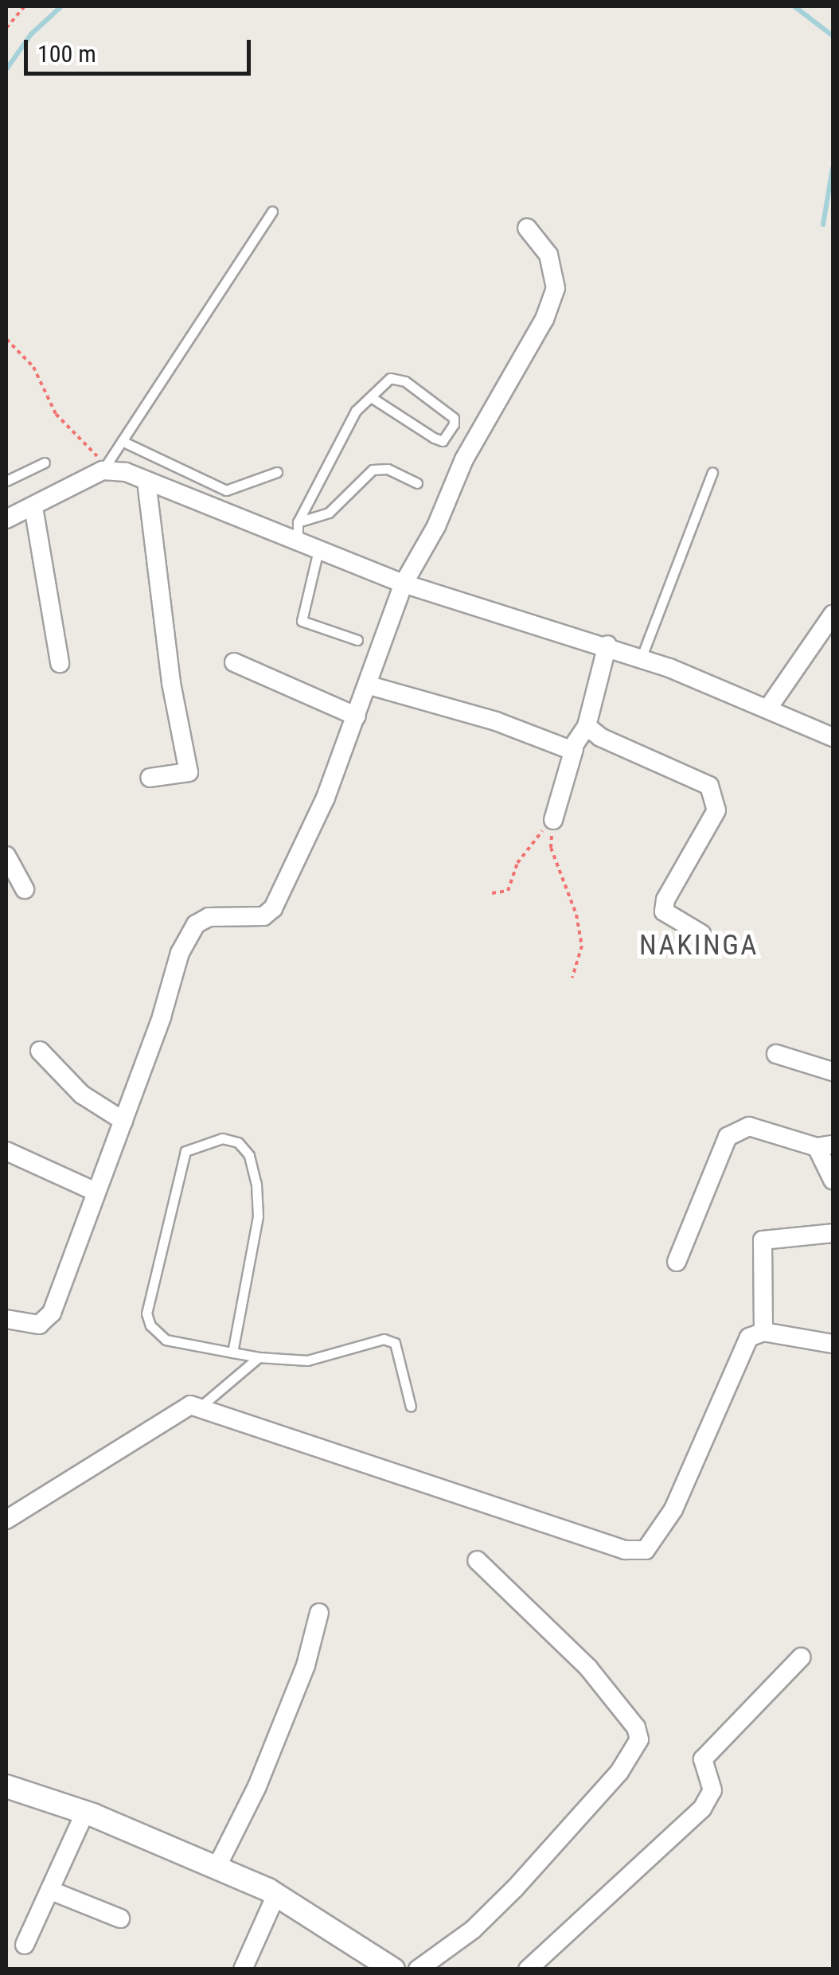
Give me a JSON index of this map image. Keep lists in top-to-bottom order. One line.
{"districts":["NAKINGA"],"scale_bar":"100 m"}
